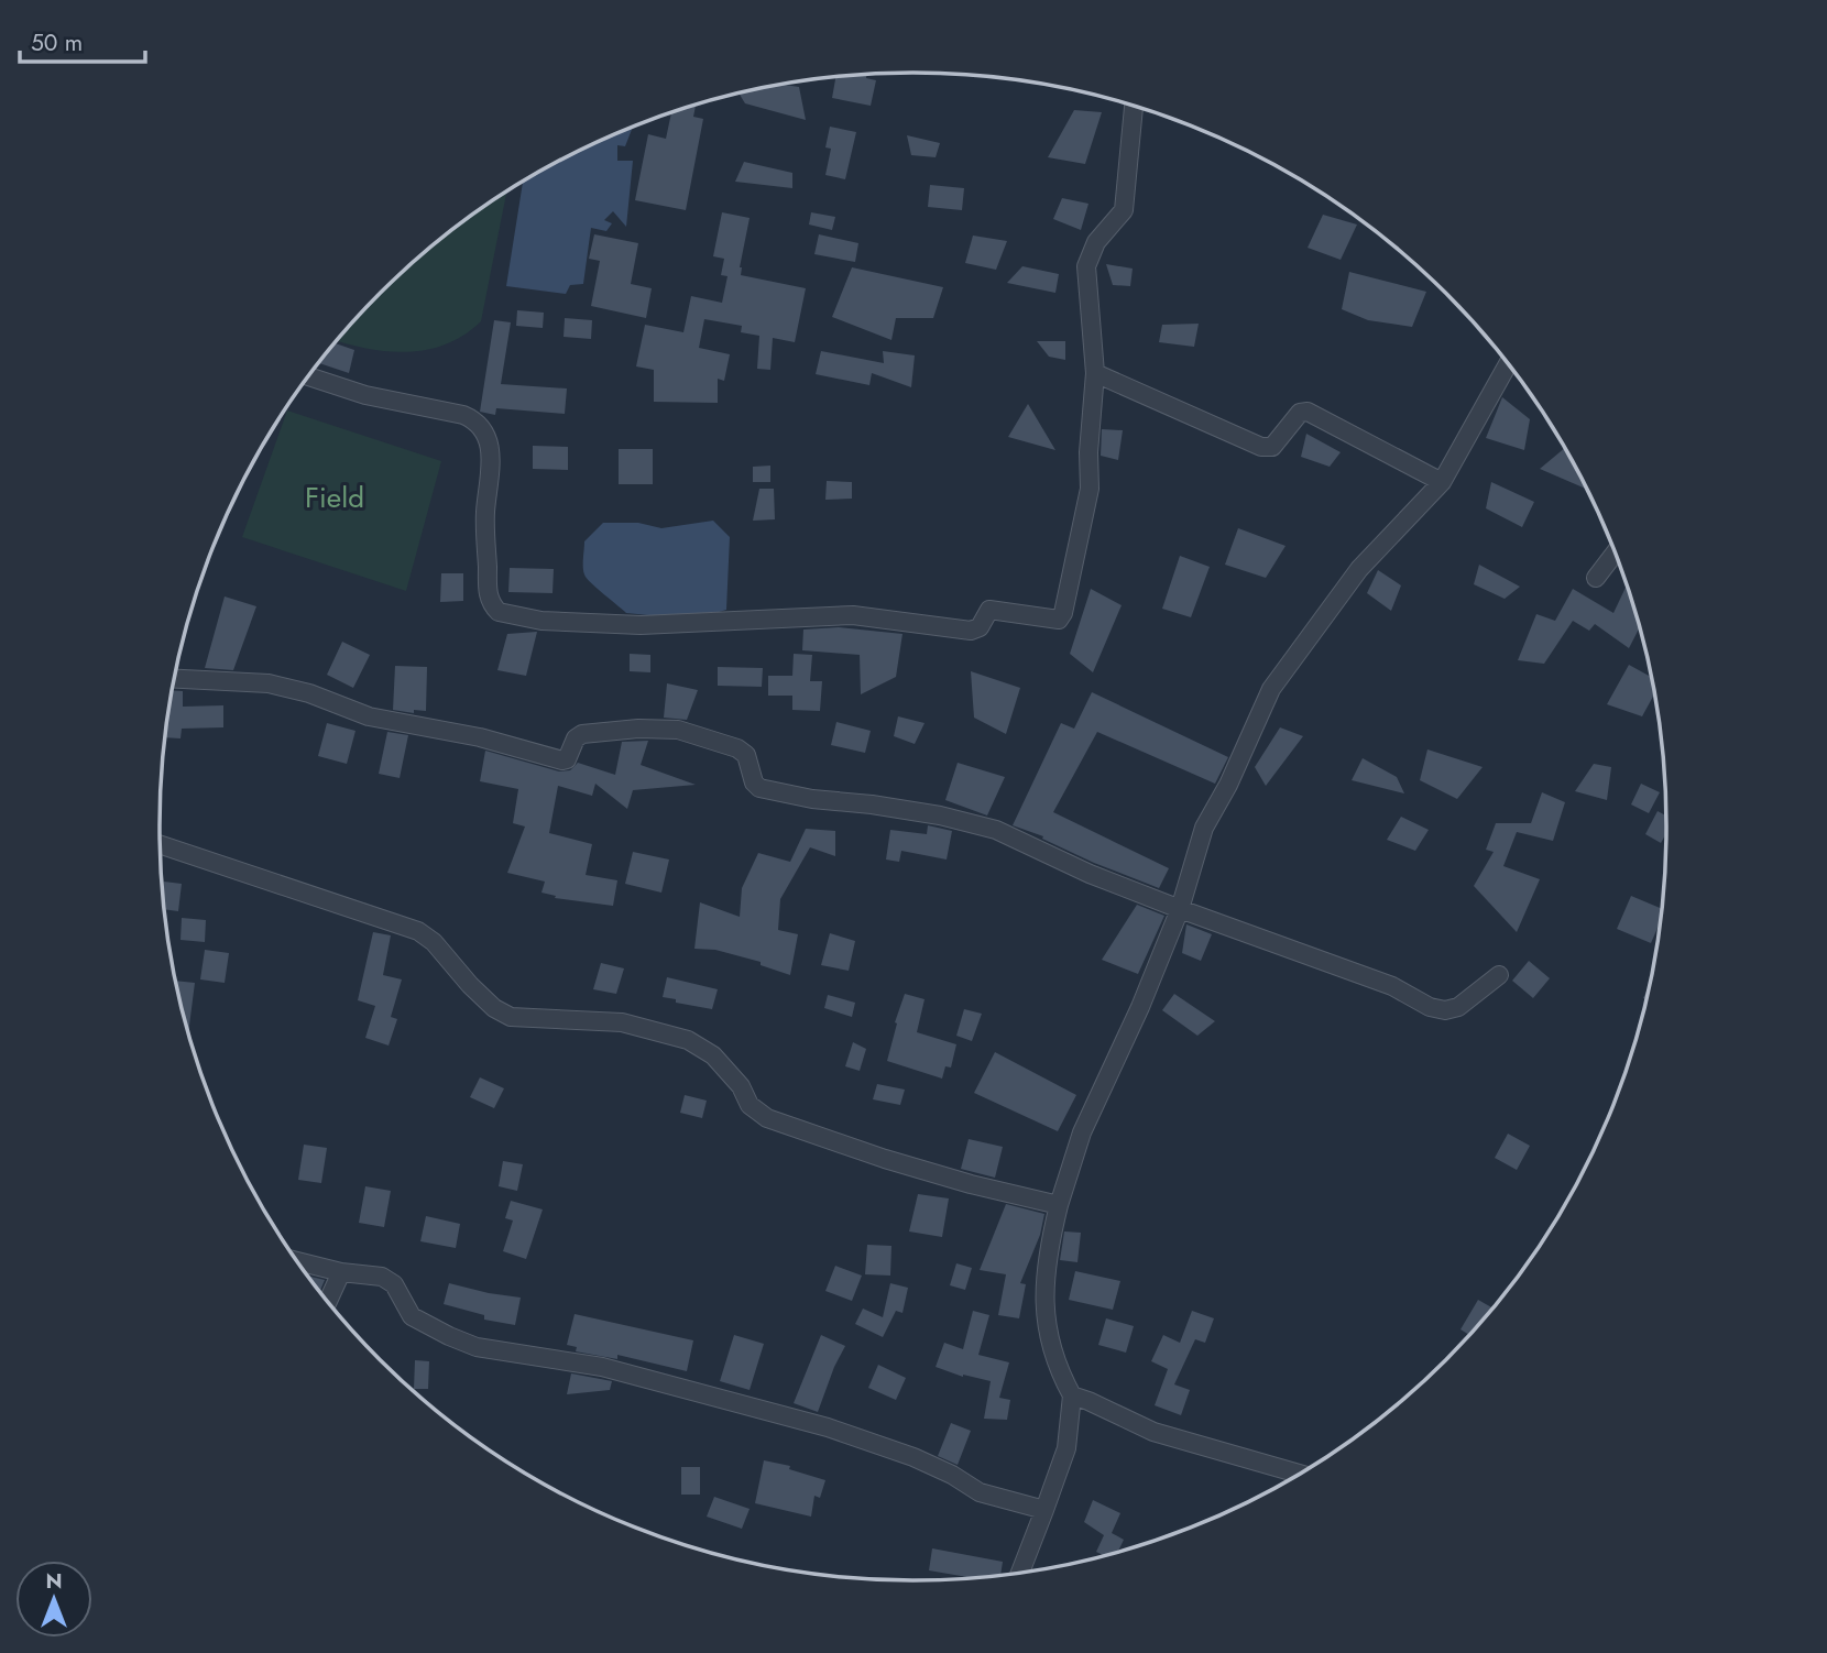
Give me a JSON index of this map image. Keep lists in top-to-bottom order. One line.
{"parks":["Field"],"scale_bar":"50 m","north":"top"}
